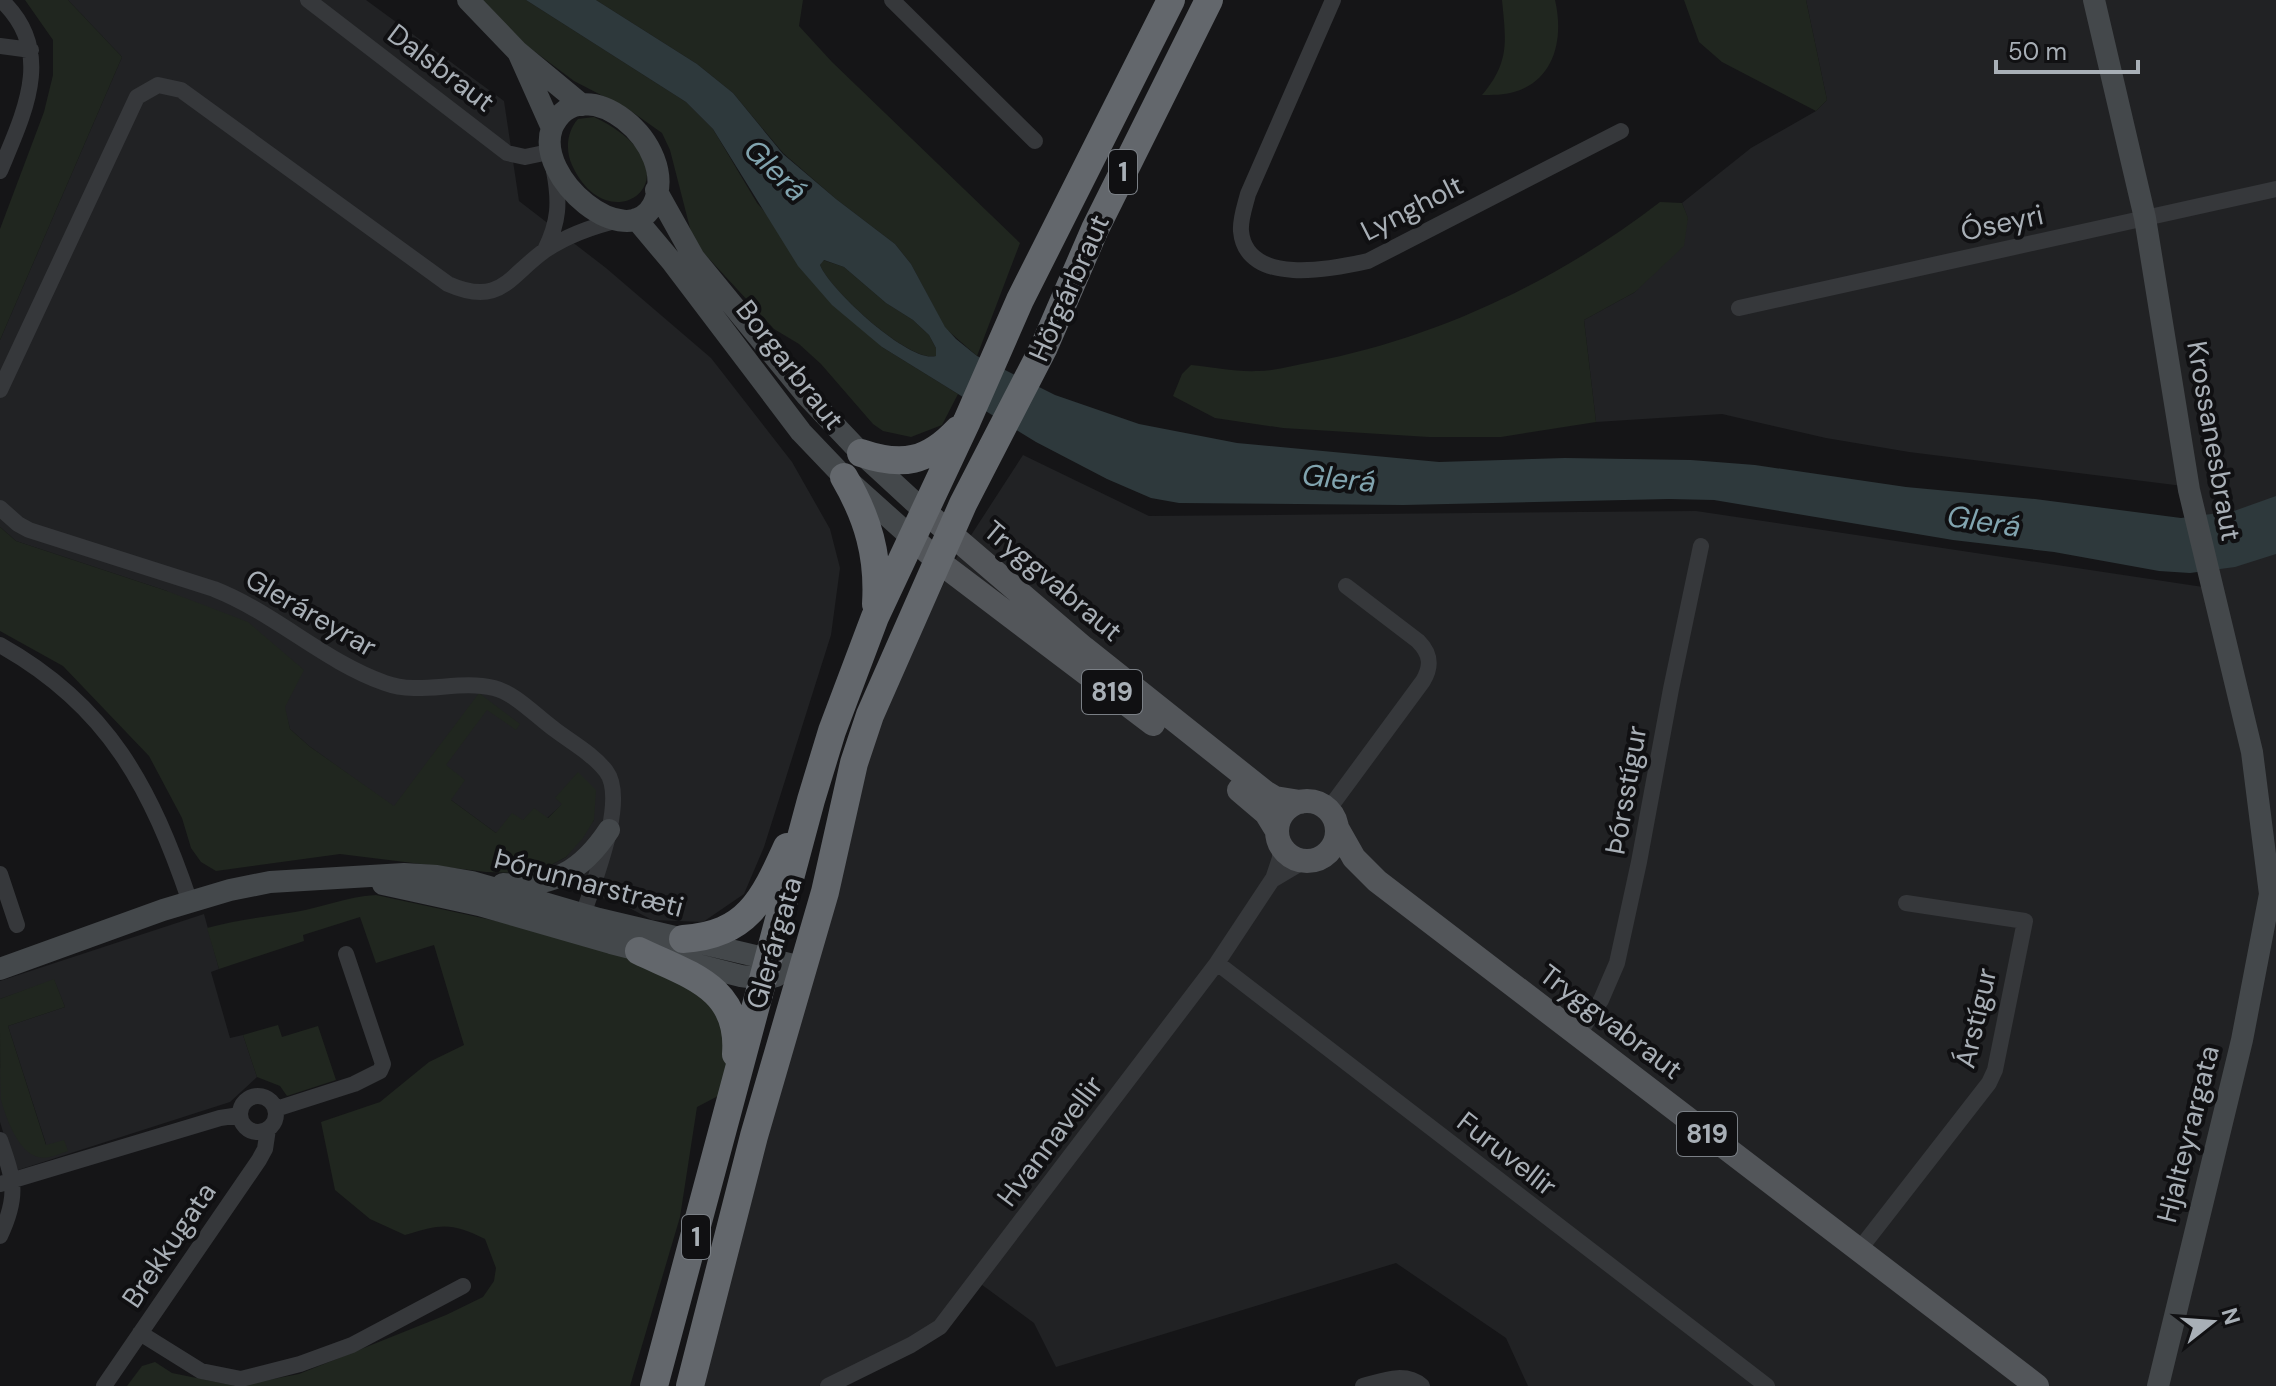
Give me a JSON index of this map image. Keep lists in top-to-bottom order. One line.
{"streets":{"highway":["1","Hörgárbraut","Glerárgata"],"main road":["Tryggvabraut","819"],"street":["Dalsbraut","Lyngholt","Óseyri","Borgarbraut","Krossanesbraut","Gleráreyrar","Þórsstígur","Þórunnarstræti","Árstígur","Hjalteyrargata","Hvannavellir","Furuvellir","Brekkugata"]},"crossings":[["Dalsbraut","Borgarbraut"],["Óseyri","Krossanesbraut"],["Hörgárbraut","Borgarbraut"],["Hörgárbraut","Tryggvabraut"],["Hörgárbraut","Glerárgata"],["Borgarbraut","Tryggvabraut"],["Borgarbraut","Glerárgata"],["Krossanesbraut","Hjalteyrargata"],["Tryggvabraut","Þórsstígur"],["Tryggvabraut","Glerárgata"],["Tryggvabraut","Árstígur"],["Tryggvabraut","Hvannavellir"],["Gleráreyrar","Þórunnarstræti"],["Þórunnarstræti","Glerárgata"],["Hvannavellir","Furuvellir"]],"water":["Glerá"],"scale_bar":"50 m","north":"right"}
